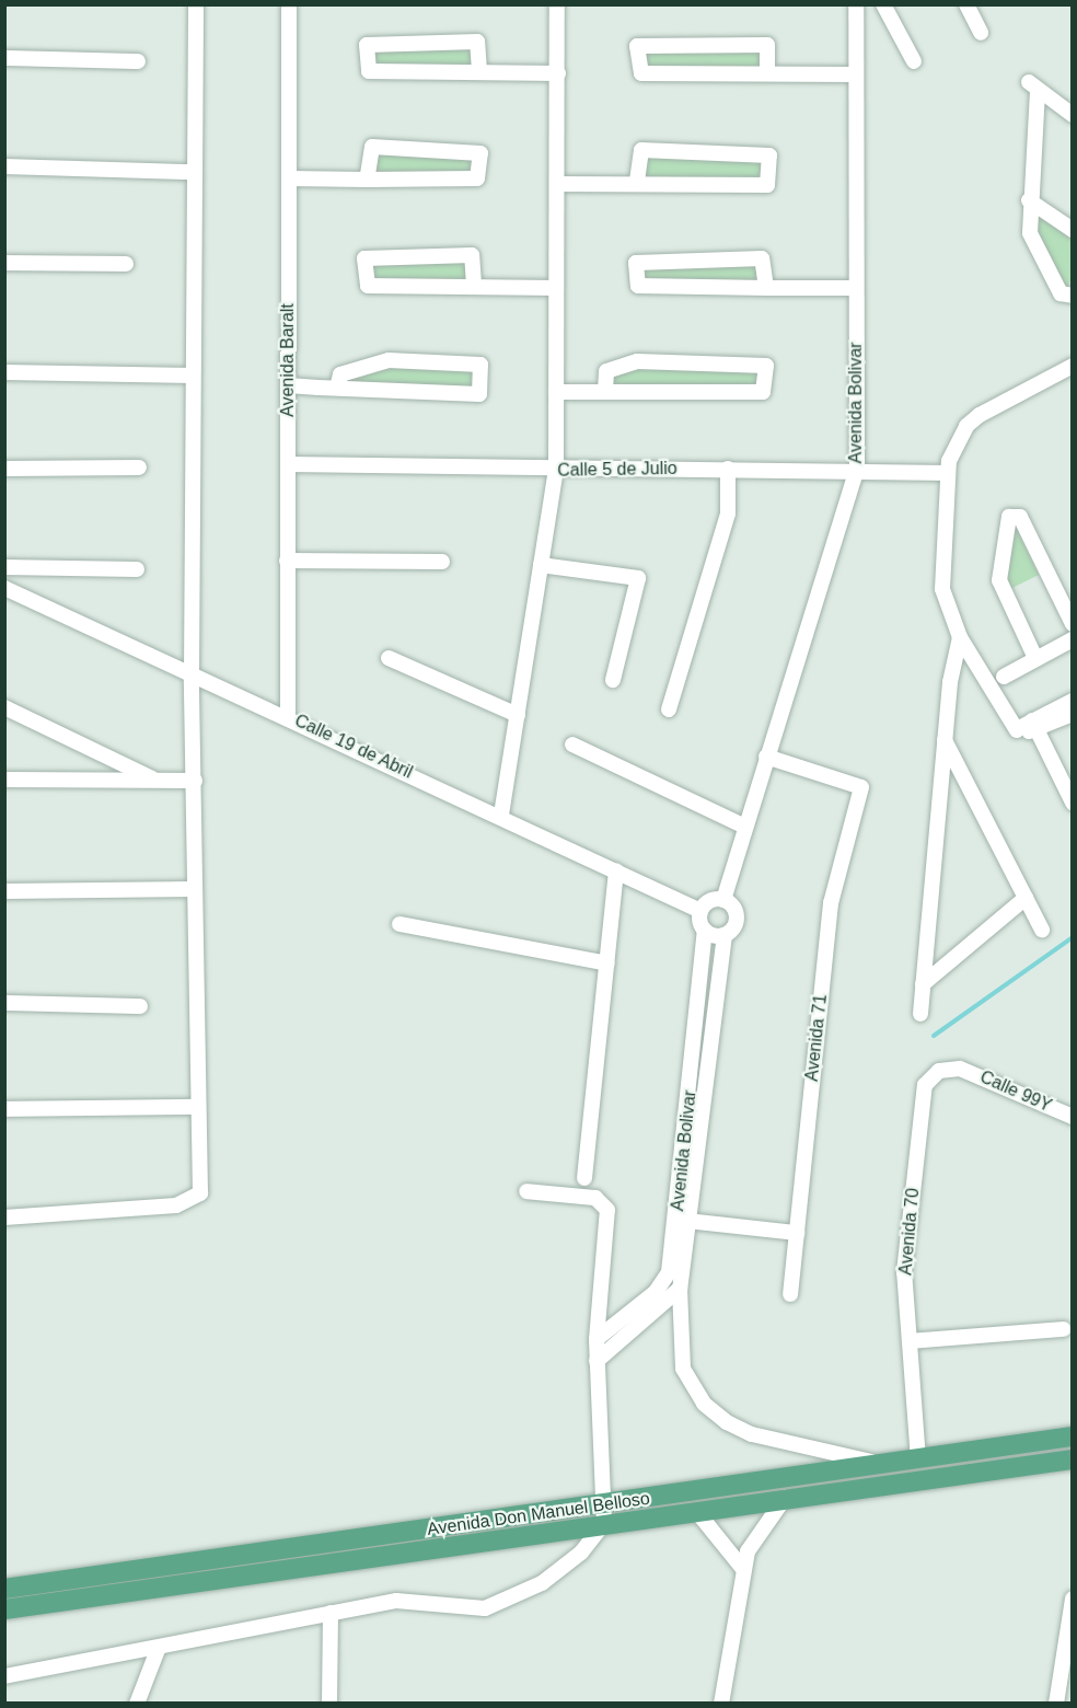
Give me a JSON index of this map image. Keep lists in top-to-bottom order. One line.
{"streets":{"main road":["Avenida Don Manuel Belloso"],"street":["Avenida Baralt","Avenida Bolivar","Calle 5 de Julio","Calle 19 de Abril","Avenida 71","Calle 99Y","Avenida 70"]},"crossings":[["Avenida Baralt","Calle 5 de Julio"],["Avenida Baralt","Calle 19 de Abril"],["Avenida Bolivar","Calle 5 de Julio"],["Avenida Bolivar","Calle 19 de Abril"],["Avenida Bolivar","Avenida 71"],["Calle 99Y","Avenida 70"],["Avenida 70","Avenida Don Manuel Belloso"]]}
